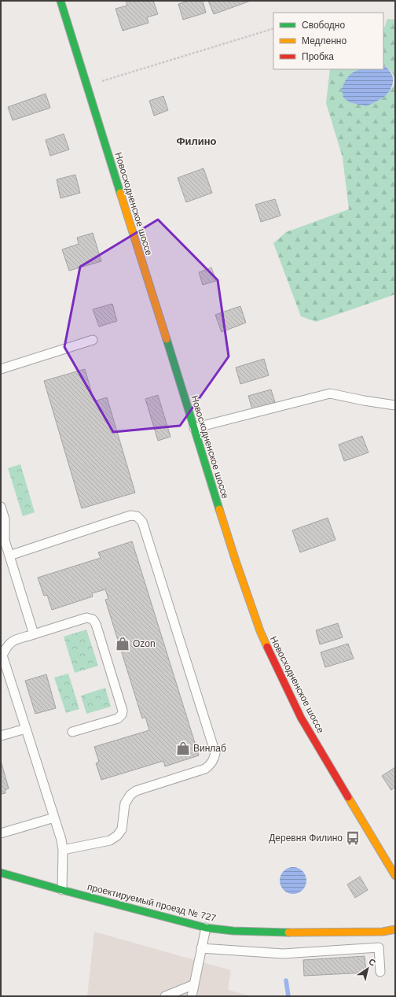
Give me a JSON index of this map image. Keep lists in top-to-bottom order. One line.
{"streets":{"main road":["Новосходненское шоссе","проектируемый проезд № 727"]},"districts":["Филино"],"places":{"shop":["Ozon","Винлаб"],"bus stop":["Деревня Филино"]},"legend":["Свободно","Медленно","Пробка"],"north":"top right"}
